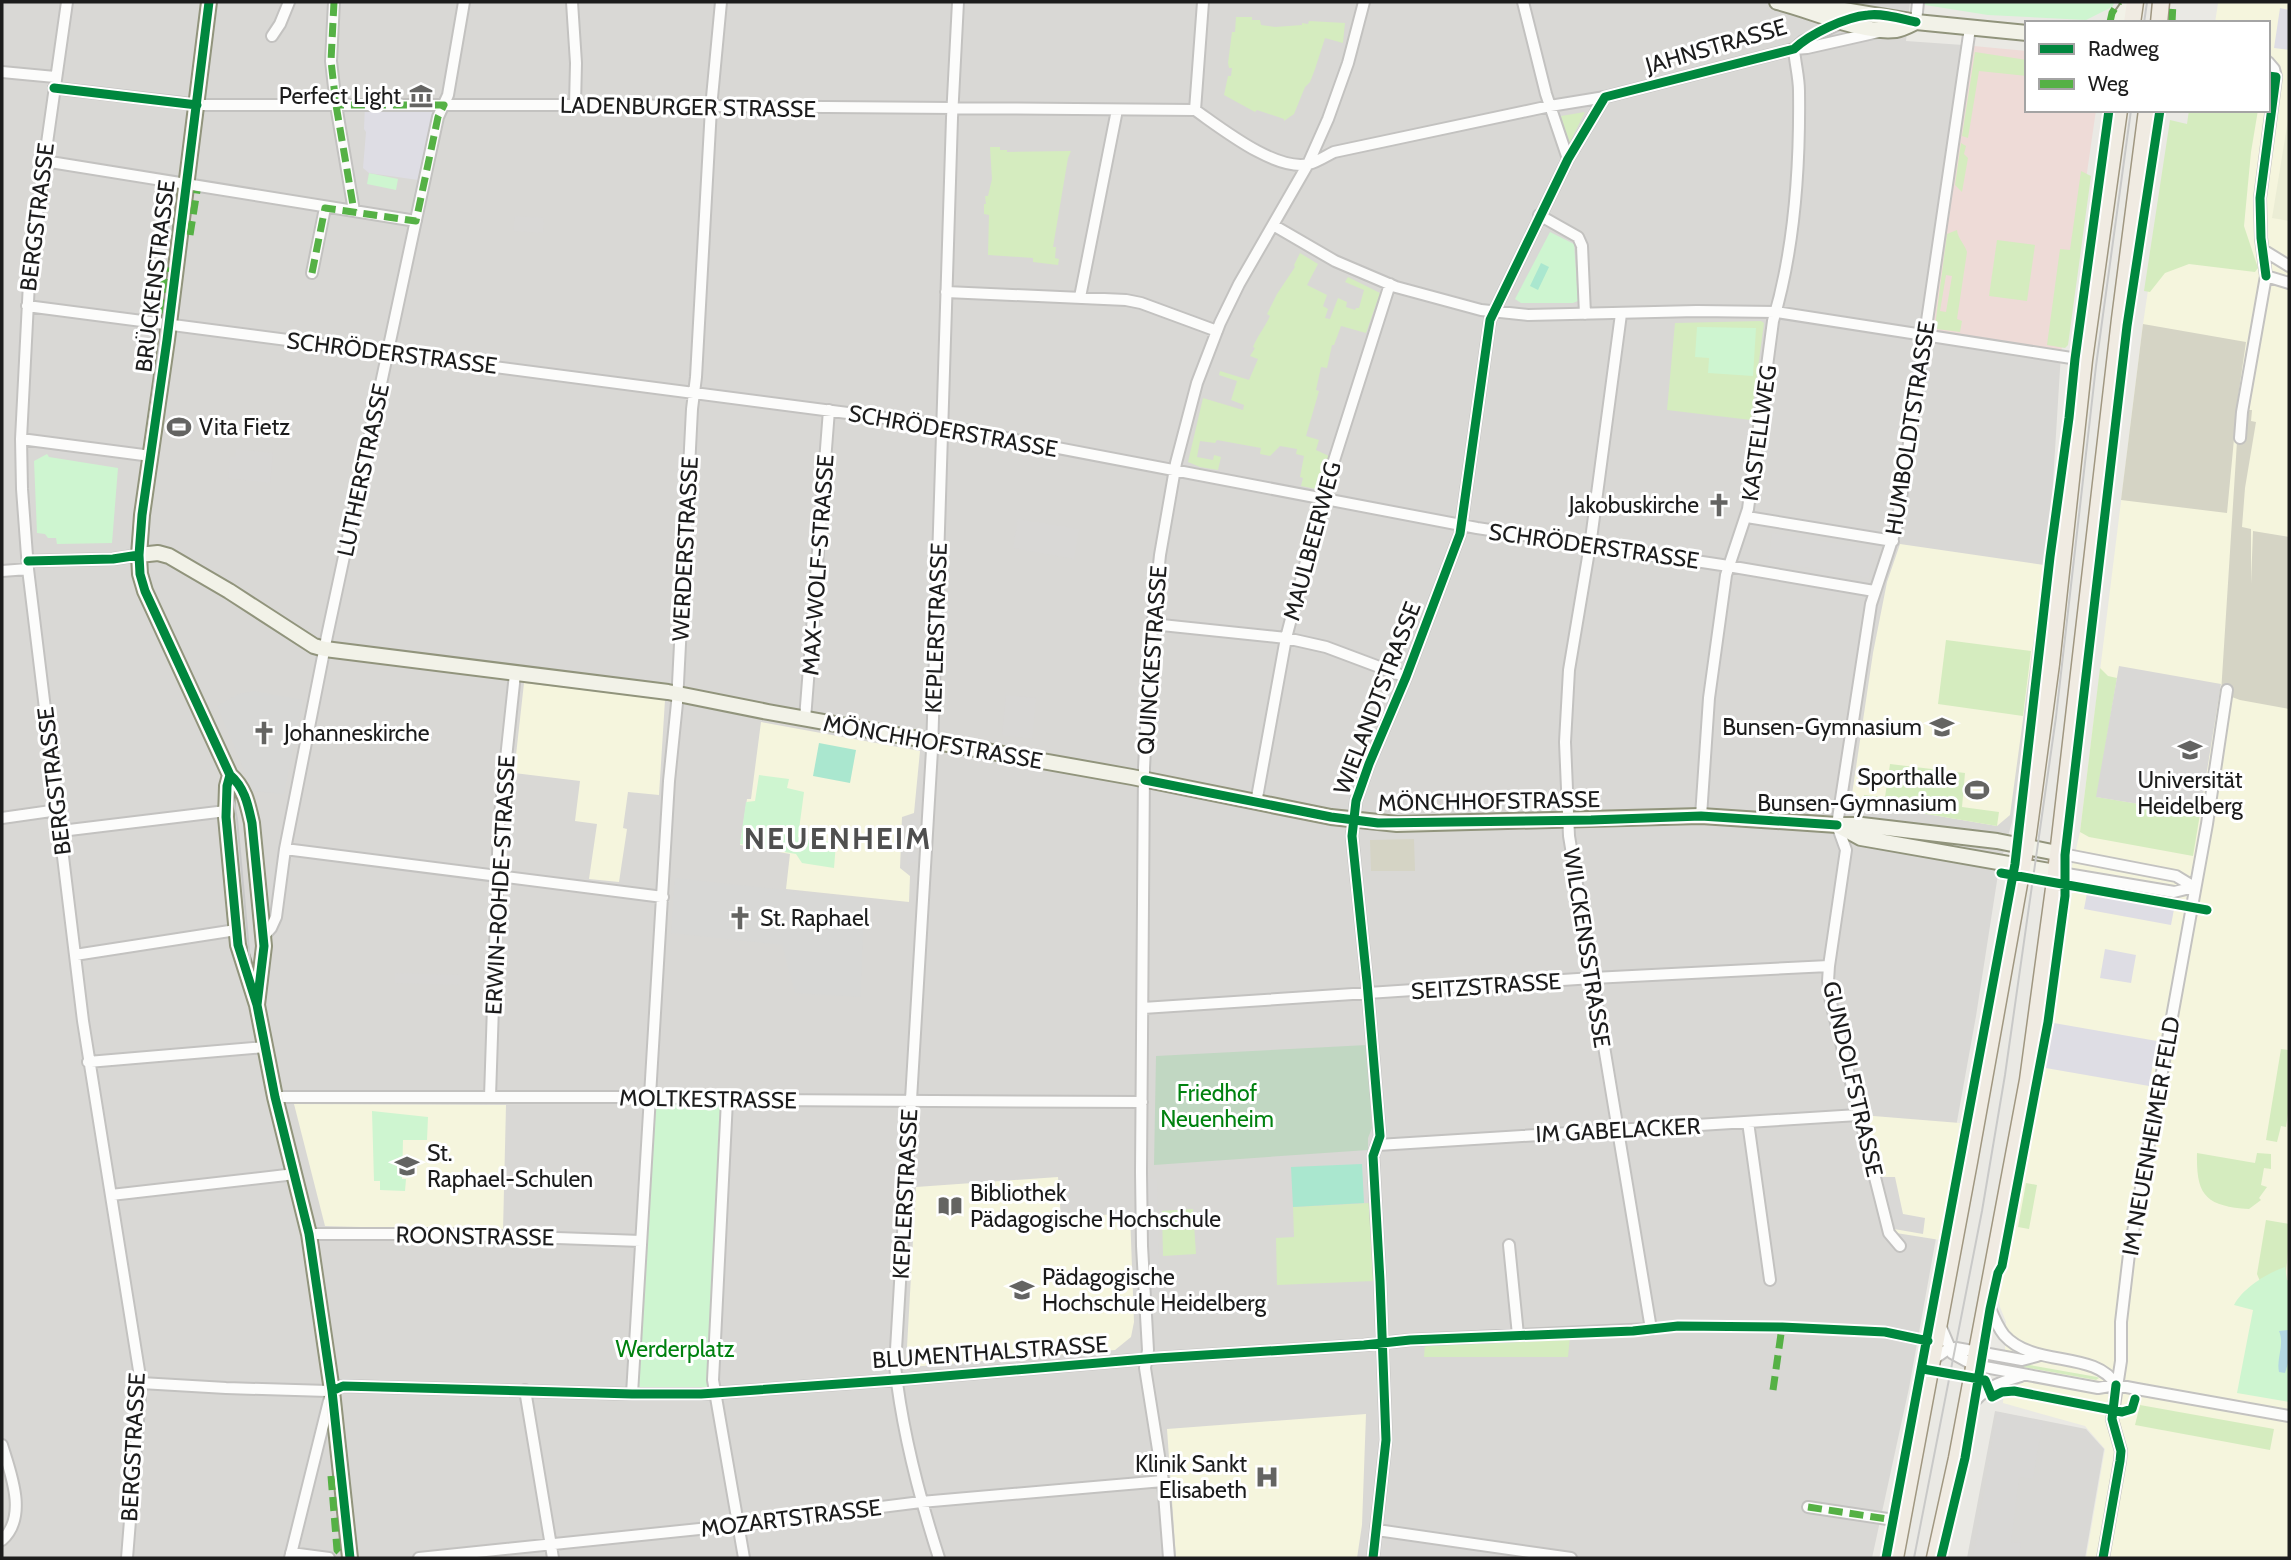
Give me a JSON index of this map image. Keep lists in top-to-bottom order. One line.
{"streets":{"street":["JAHNSTRASSE","LADENBURGER STRASSE","BERGSTRASSE","BRÜCKENSTRASSE","SCHRÖDERSTRASSE","HUMBOLDTSTRASSE","KASTELLWEG","LUTHERSTRASSE","MAULBEERWEG","WERDERSTRASSE","MAX-WOLF-STRASSE","KEPLERSTRASSE","QUINCKESTRASSE","WIELANDTSTRASSE","MÖNCHHOFSTRASSE","ERWIN-ROHDE-STRASSE","WILCKENSSTRASSE","SEITZSTRASSE","GUNDOLFSTRASSE","MOLTKESTRASSE","IM GABELACKER","IM NEUENHEIMER FELD","ROONSTRASSE","BLUMENTHALSTRASSE","MOZARTSTRASSE"]},"crossings":[["JAHNSTRASSE","HUMBOLDTSTRASSE"],["JAHNSTRASSE","KASTELLWEG"],["JAHNSTRASSE","QUINCKESTRASSE"],["JAHNSTRASSE","WIELANDTSTRASSE"],["LADENBURGER STRASSE","BERGSTRASSE"],["LADENBURGER STRASSE","BRÜCKENSTRASSE"],["LADENBURGER STRASSE","LUTHERSTRASSE"],["LADENBURGER STRASSE","WERDERSTRASSE"],["LADENBURGER STRASSE","KEPLERSTRASSE"],["BERGSTRASSE","SCHRÖDERSTRASSE"],["BERGSTRASSE","BLUMENTHALSTRASSE"],["BRÜCKENSTRASSE","SCHRÖDERSTRASSE"],["BRÜCKENSTRASSE","LUTHERSTRASSE"],["BRÜCKENSTRASSE","MÖNCHHOFSTRASSE"],["SCHRÖDERSTRASSE","HUMBOLDTSTRASSE"],["SCHRÖDERSTRASSE","KASTELLWEG"],["SCHRÖDERSTRASSE","LUTHERSTRASSE"],["SCHRÖDERSTRASSE","MAULBEERWEG"],["SCHRÖDERSTRASSE","WERDERSTRASSE"],["SCHRÖDERSTRASSE","MAX-WOLF-STRASSE"],["SCHRÖDERSTRASSE","KEPLERSTRASSE"],["SCHRÖDERSTRASSE","QUINCKESTRASSE"],["SCHRÖDERSTRASSE","WIELANDTSTRASSE"],["SCHRÖDERSTRASSE","WILCKENSSTRASSE"],["HUMBOLDTSTRASSE","MÖNCHHOFSTRASSE"],["HUMBOLDTSTRASSE","GUNDOLFSTRASSE"],["KASTELLWEG","MÖNCHHOFSTRASSE"],["LUTHERSTRASSE","MÖNCHHOFSTRASSE"],["MAULBEERWEG","MÖNCHHOFSTRASSE"],["WERDERSTRASSE","MÖNCHHOFSTRASSE"],["WERDERSTRASSE","MOLTKESTRASSE"],["MAX-WOLF-STRASSE","MÖNCHHOFSTRASSE"],["KEPLERSTRASSE","MÖNCHHOFSTRASSE"],["KEPLERSTRASSE","MOLTKESTRASSE"],["KEPLERSTRASSE","BLUMENTHALSTRASSE"],["KEPLERSTRASSE","MOZARTSTRASSE"],["QUINCKESTRASSE","MÖNCHHOFSTRASSE"],["QUINCKESTRASSE","SEITZSTRASSE"],["QUINCKESTRASSE","MOLTKESTRASSE"],["QUINCKESTRASSE","BLUMENTHALSTRASSE"],["QUINCKESTRASSE","MOZARTSTRASSE"],["WIELANDTSTRASSE","MÖNCHHOFSTRASSE"],["WIELANDTSTRASSE","SEITZSTRASSE"],["WIELANDTSTRASSE","IM GABELACKER"],["WIELANDTSTRASSE","BLUMENTHALSTRASSE"],["MÖNCHHOFSTRASSE","ERWIN-ROHDE-STRASSE"],["MÖNCHHOFSTRASSE","WILCKENSSTRASSE"],["MÖNCHHOFSTRASSE","GUNDOLFSTRASSE"],["ERWIN-ROHDE-STRASSE","MOLTKESTRASSE"],["WILCKENSSTRASSE","SEITZSTRASSE"],["WILCKENSSTRASSE","IM GABELACKER"],["WILCKENSSTRASSE","BLUMENTHALSTRASSE"],["SEITZSTRASSE","GUNDOLFSTRASSE"],["GUNDOLFSTRASSE","IM GABELACKER"]],"districts":["NEUENHEIM"],"parks":["Friedhof Neuenheim","Werderplatz"],"places":{"museum":["Perfect Light"],"sports":["Vita Fietz","Sporthalle Bunsen-Gymnasium"],"church":["Jakobuskirche","Johanneskirche","St. Raphael"],"school or university":["Bunsen-Gymnasium","Universität Heidelberg","St. Raphael-Schulen","Pädagogische Hochschule Heidelberg"],"library":["Bibliothek Pädagogische Hochschule"],"hospital":["Klinik Sankt Elisabeth"]},"legend":["Radweg","Weg"]}
